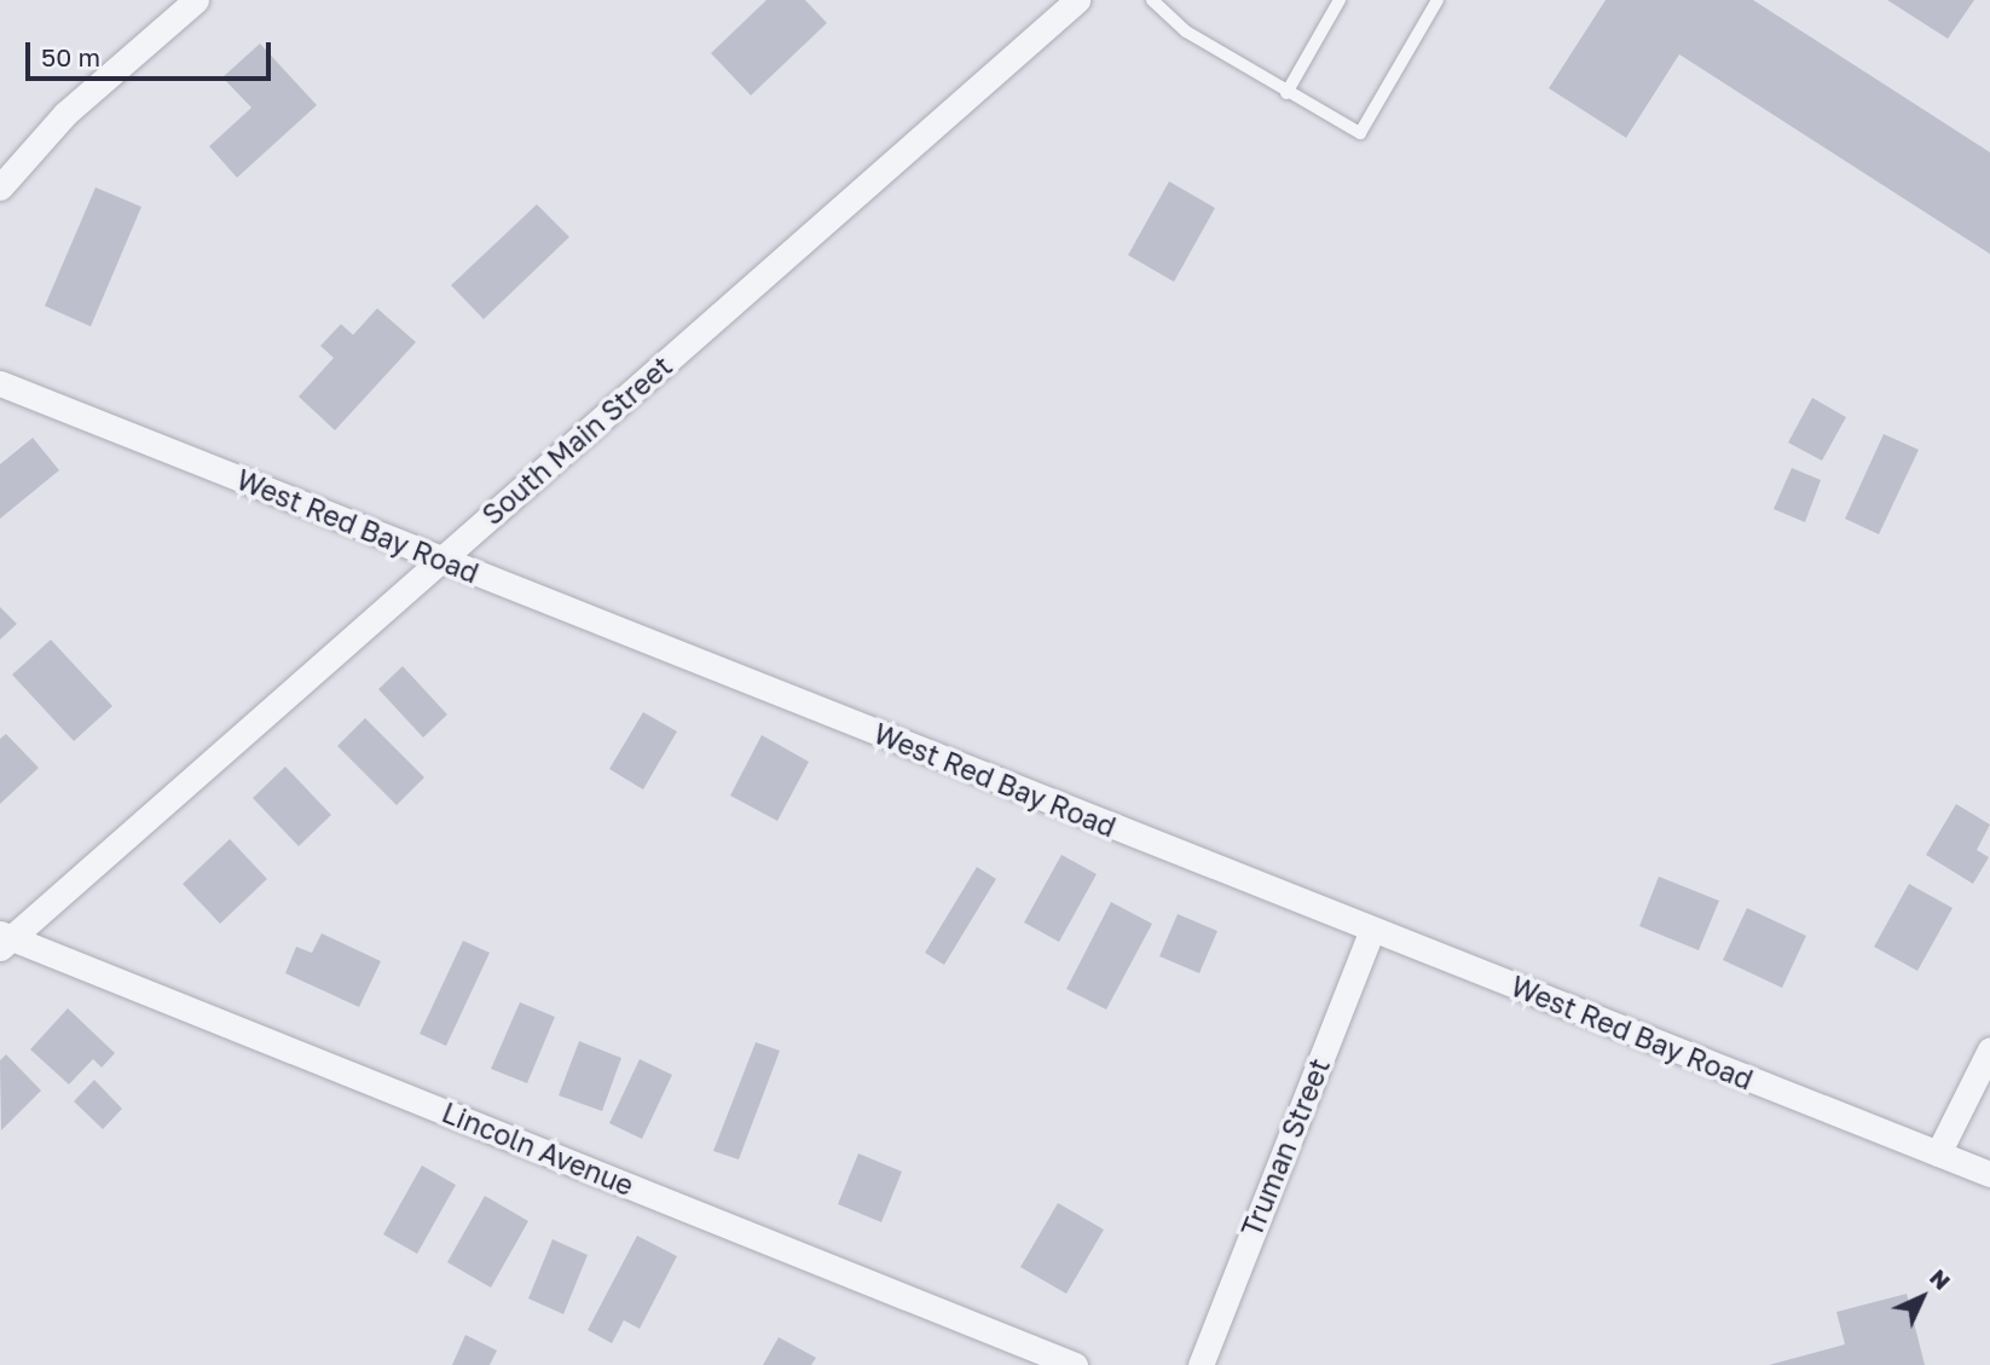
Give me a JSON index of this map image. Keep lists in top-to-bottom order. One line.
{"streets":{"street":["South Main Street","West Red Bay Road","Truman Street","Lincoln Avenue"]},"crossings":[["South Main Street","West Red Bay Road"],["South Main Street","Lincoln Avenue"],["West Red Bay Road","Truman Street"]],"scale_bar":"50 m","north":"top right"}
